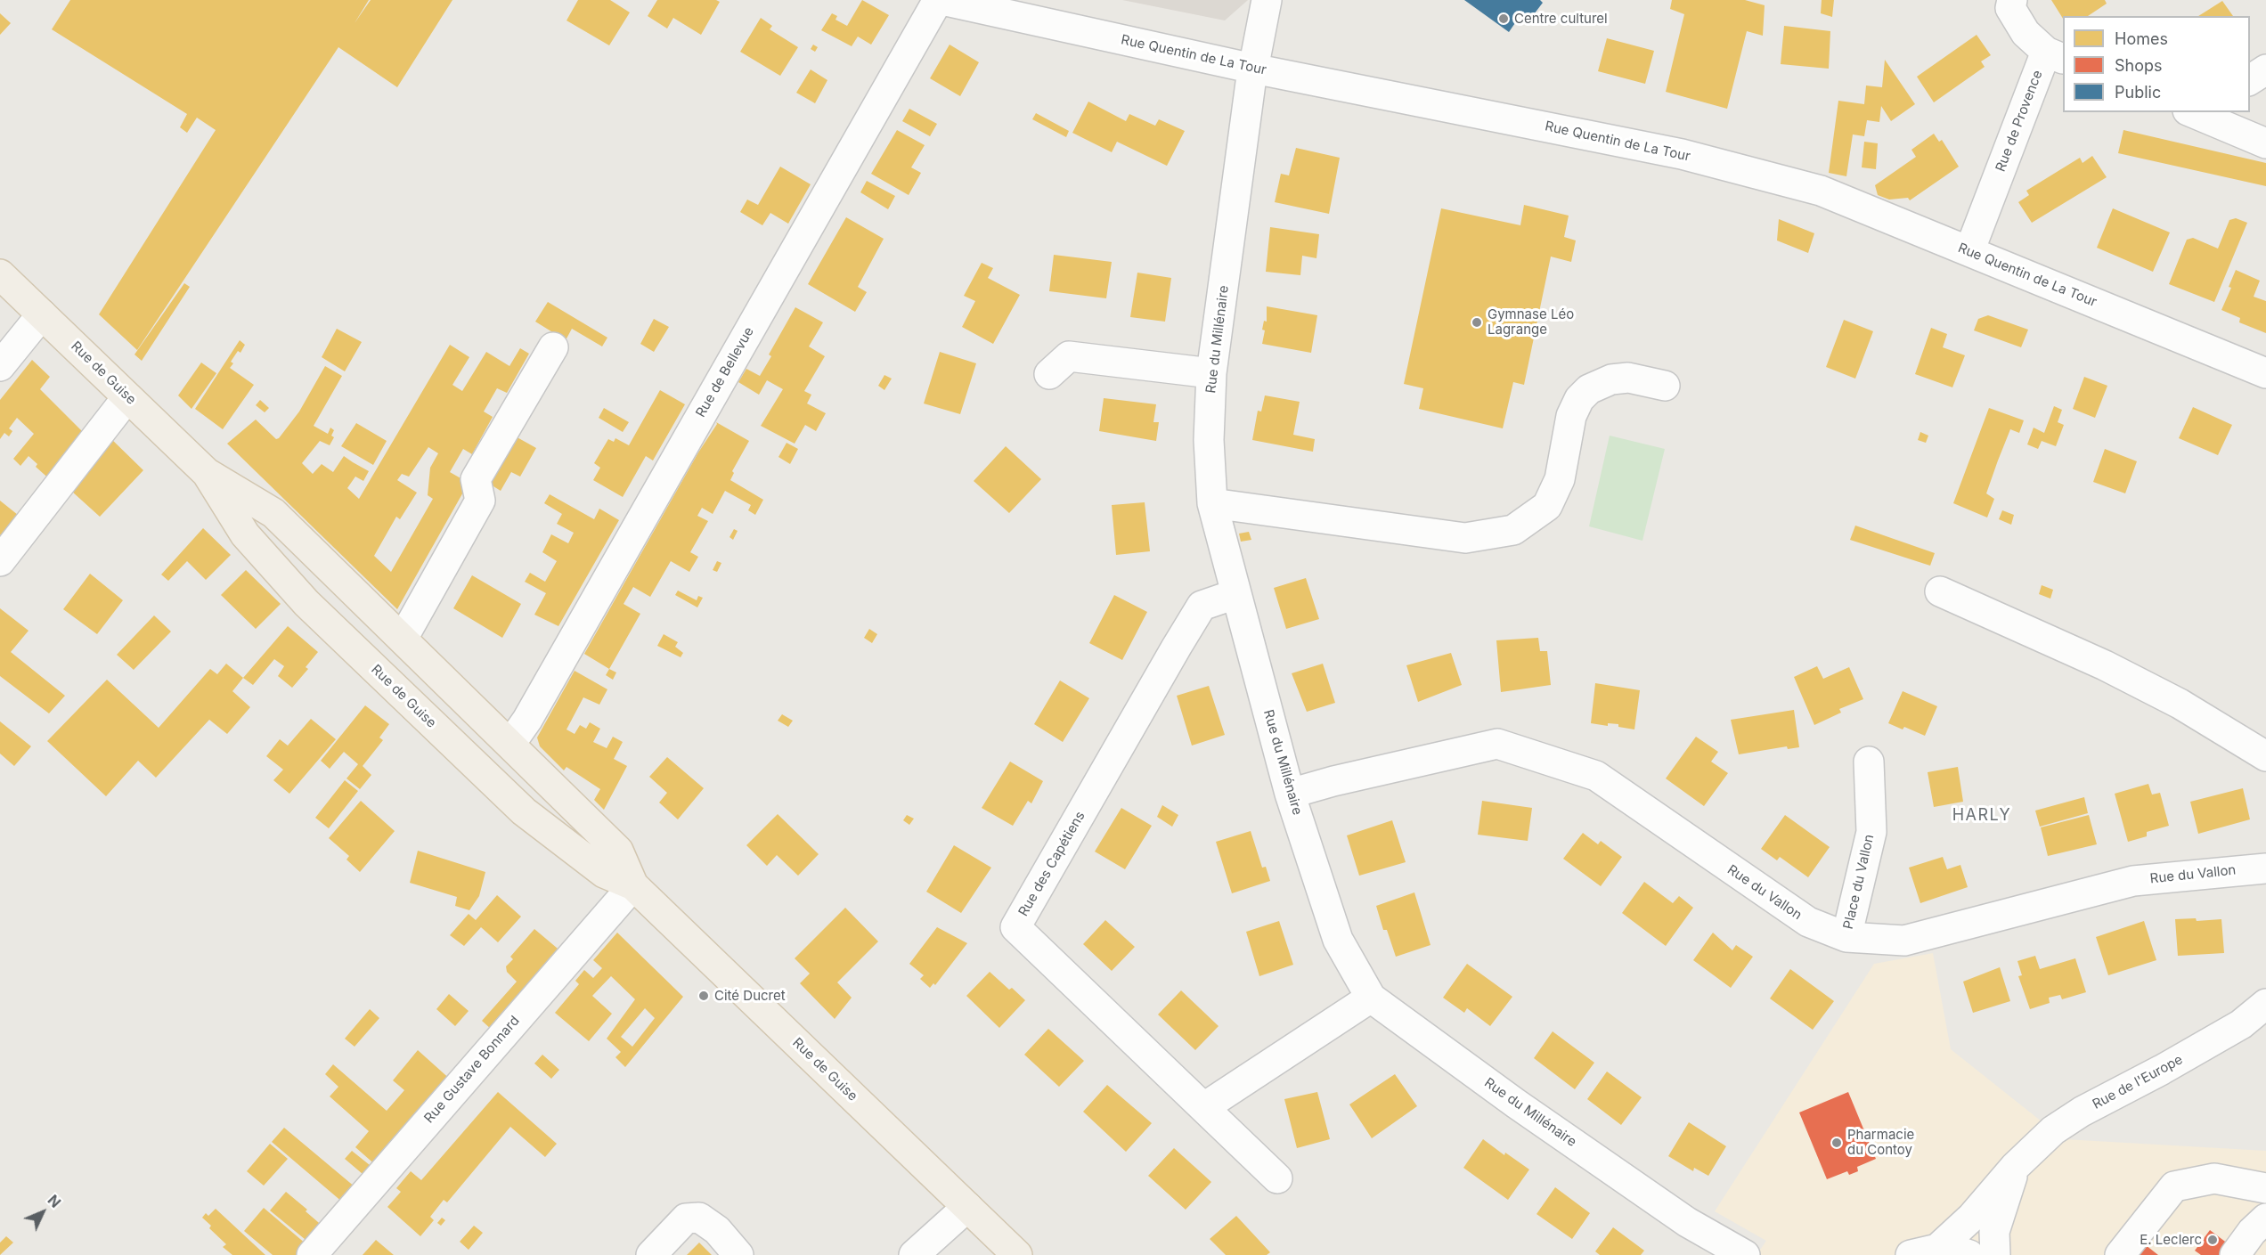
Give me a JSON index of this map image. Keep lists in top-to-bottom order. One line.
{"streets":{"main road":["Rue de Guise"],"street":["Rue Quentin de La Tour","Rue de Provence","Rue du Millénaire","Rue de Bellevue","Rue des Capétiens","Rue du Vallon","Place du Vallon","Rue Gustave Bonnard","Rue de l'Europe"]},"crossings":[["Rue Quentin de La Tour","Rue de Provence"],["Rue Quentin de La Tour","Rue du Millénaire"],["Rue Quentin de La Tour","Rue de Bellevue"],["Rue du Millénaire","Rue des Capétiens"],["Rue du Millénaire","Rue du Vallon"],["Rue de Bellevue","Rue de Guise"],["Rue de Guise","Rue Gustave Bonnard"],["Rue du Vallon","Place du Vallon"]],"districts":["HARLY"],"places":["Centre culturel","Gymnase Léo Lagrange","Cité Ducret","Pharmacie du Contoy","E. Leclerc"],"legend":["Homes","Shops","Public"],"north":"top right"}
